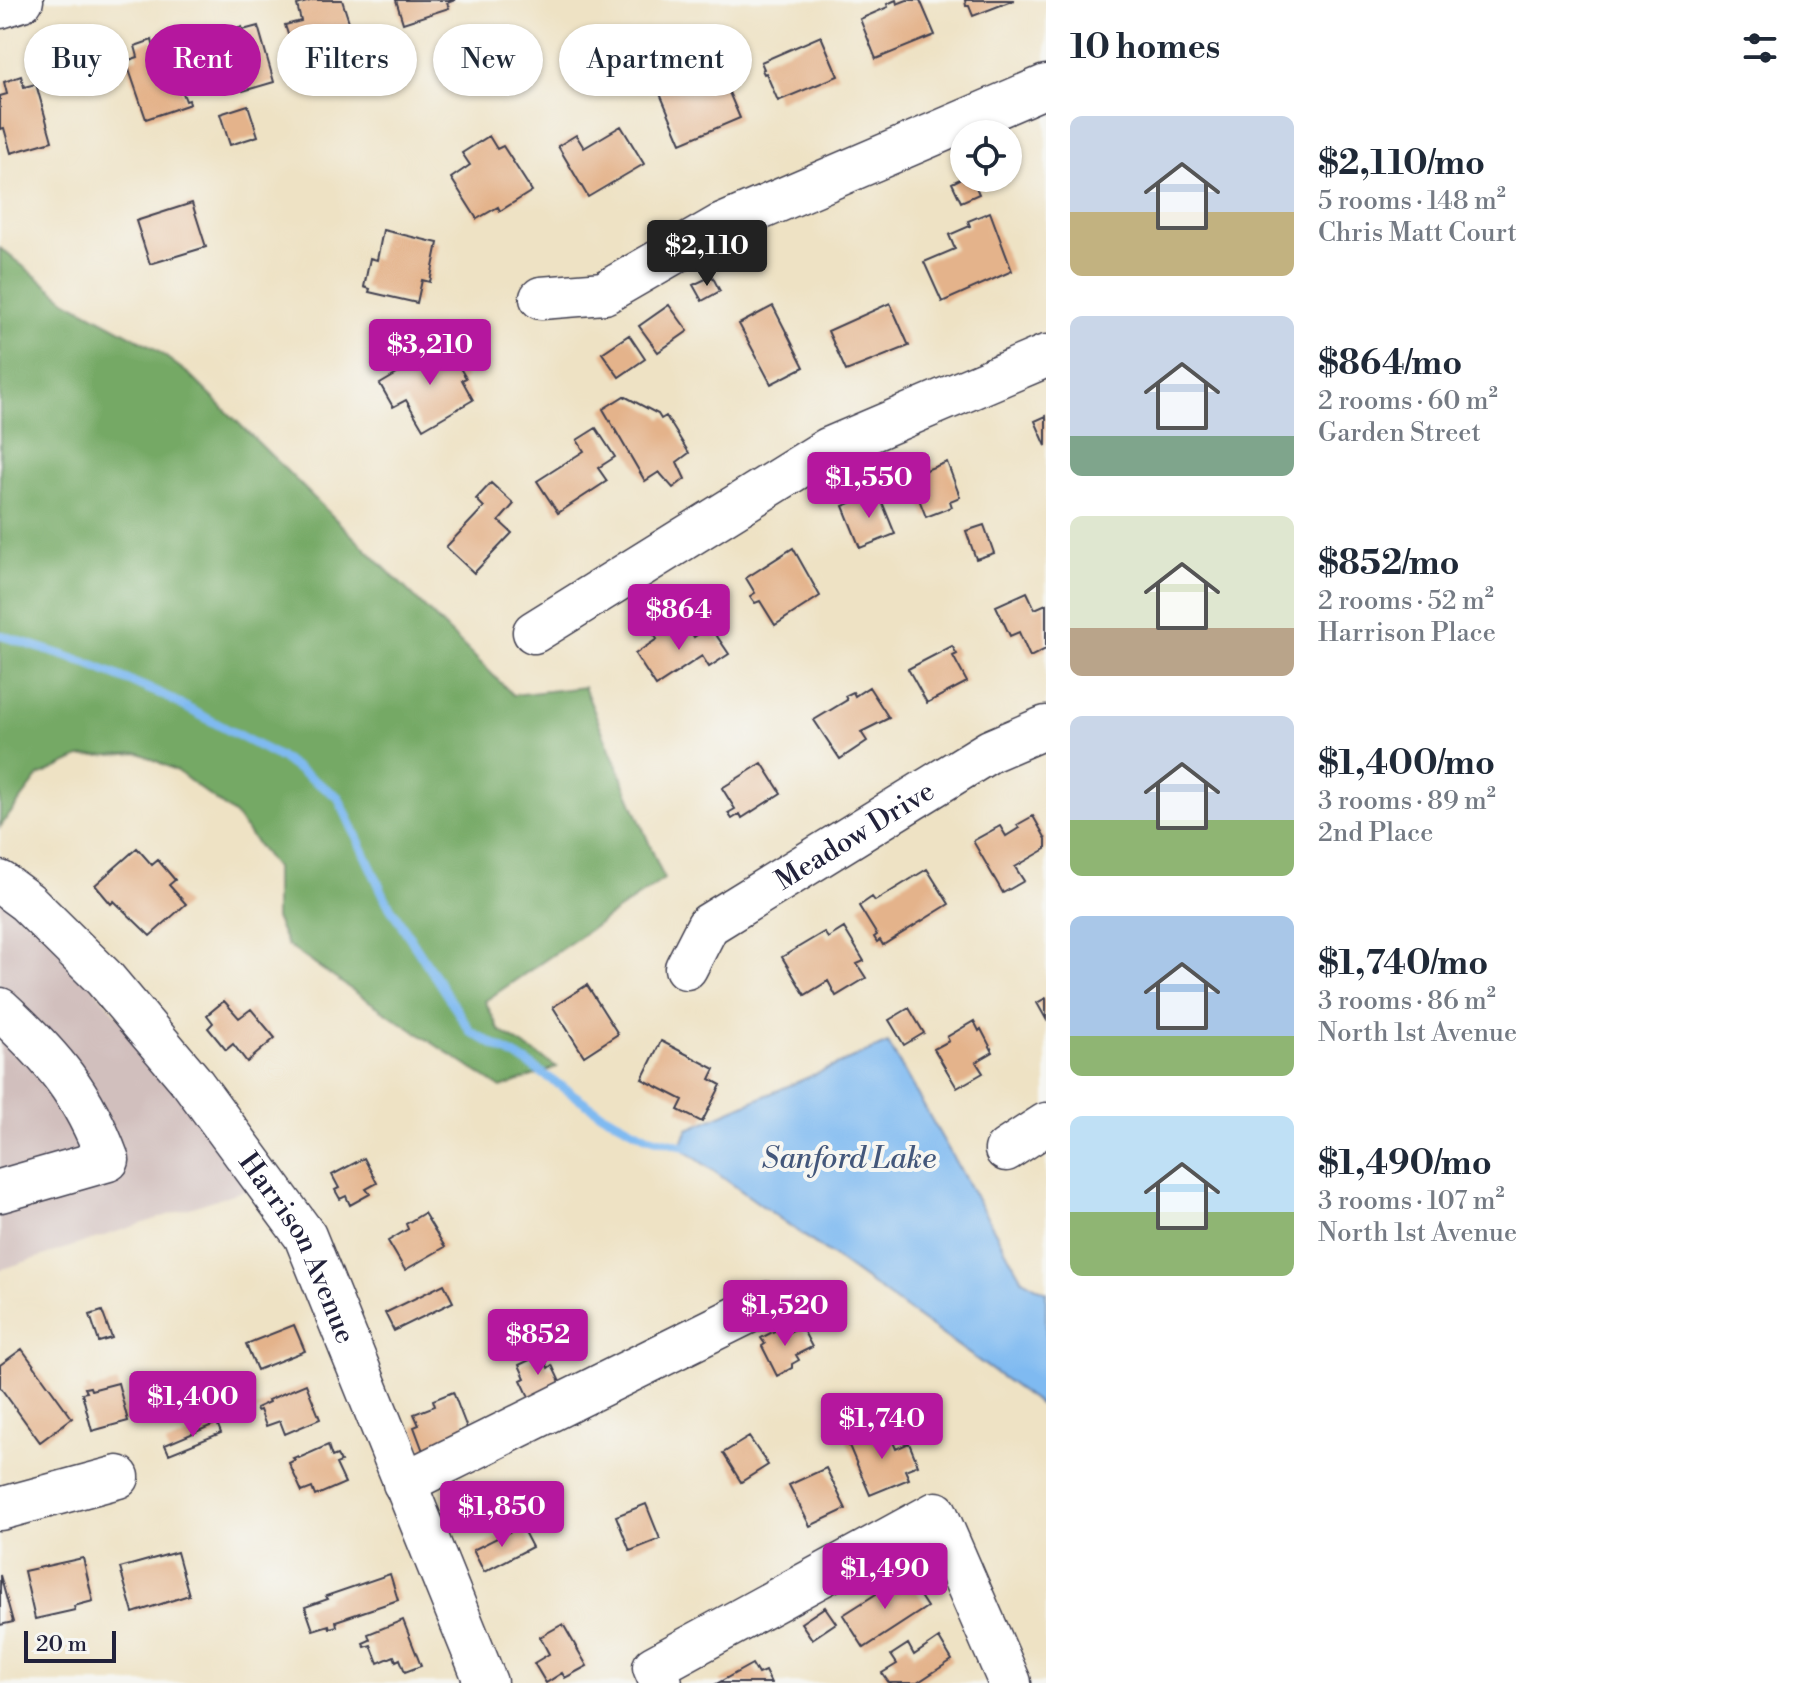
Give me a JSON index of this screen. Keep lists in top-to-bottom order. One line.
{"streets":{"street":["Meadow Drive","Harrison Avenue"]},"water":["Sanford Lake"],"scale_bar":"20 m","page":{"heading":"10 homes","chip":["Buy","Rent","Filters","New","Apartment"],"list":[{"name":"$2,110/mo","note":"5 rooms · 148 m² · Chris Matt Court"},{"name":"$864/mo","note":"2 rooms · 60 m² · Garden Street"},{"name":"$852/mo","note":"2 rooms · 52 m² · Harrison Place"},{"name":"$1,400/mo","note":"3 rooms · 89 m² · 2nd Place"},{"name":"$1,740/mo","note":"3 rooms · 86 m² · North 1st Avenue"},{"name":"$1,490/mo","note":"3 rooms · 107 m² · North 1st Avenue"}],"price":["$2,110","$3,210","$1,550","$864","$1,520","$852","$1,400","$1,740","$1,850","$1,490"],"scale":"20 m"}}
